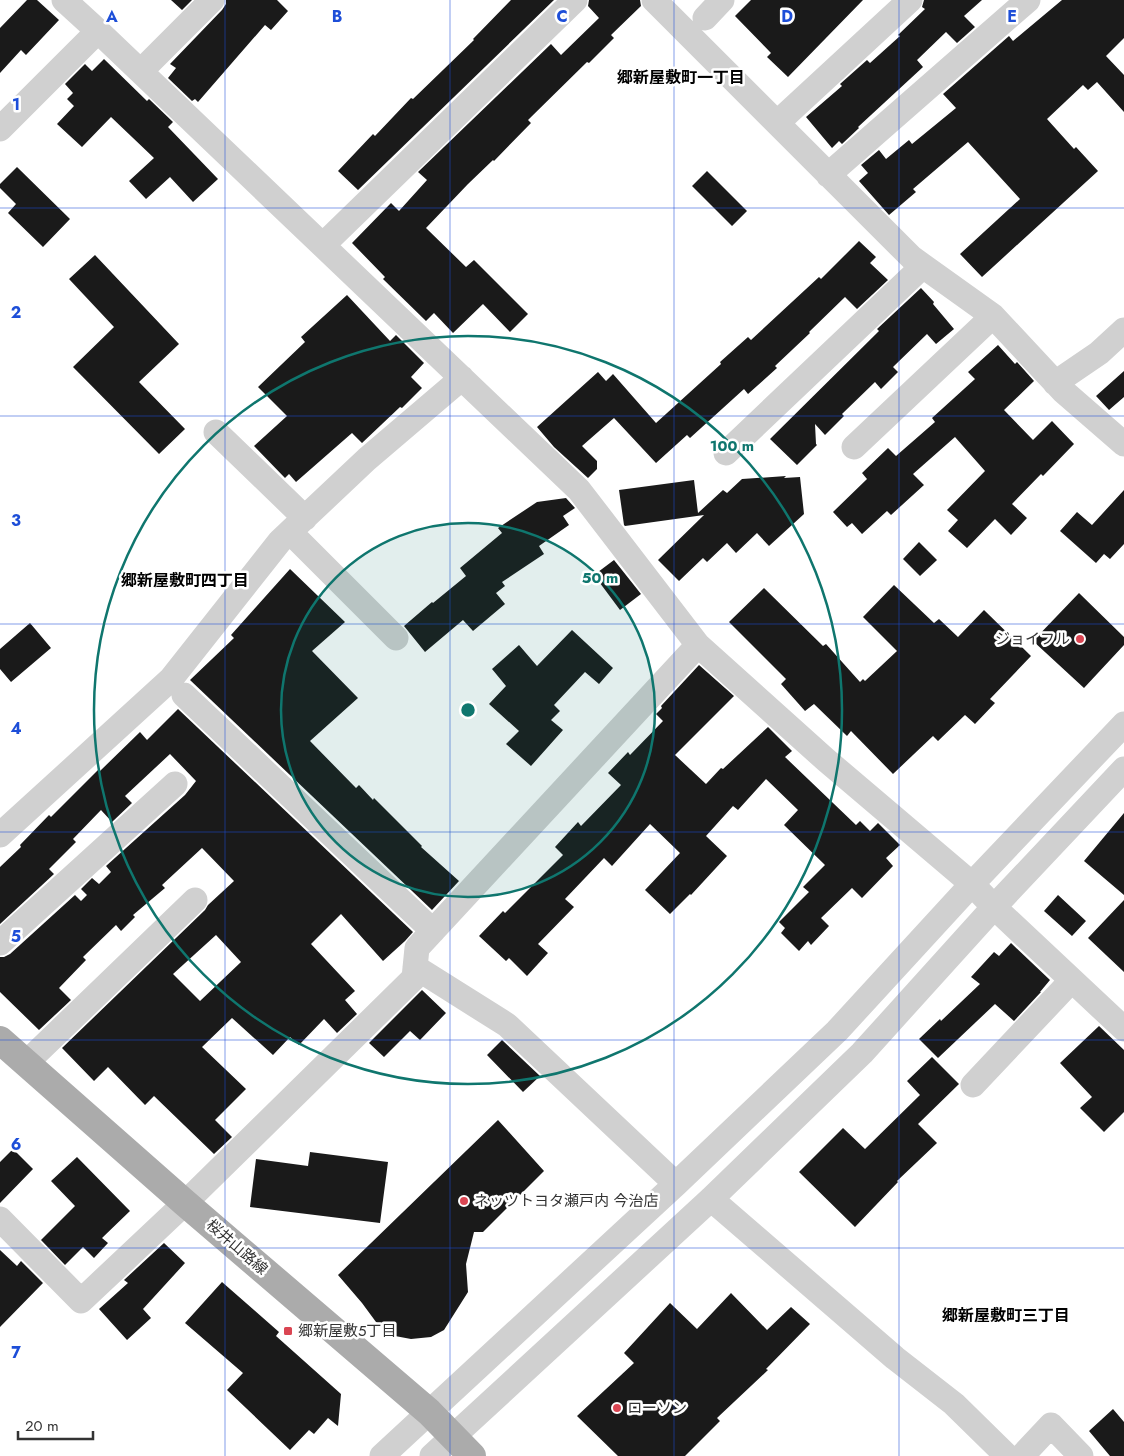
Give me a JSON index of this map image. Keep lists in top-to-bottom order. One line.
{"streets":{"main road":["桜井山路線"]},"districts":["郷新屋敷町一丁目","郷新屋敷町四丁目","郷新屋敷町三丁目"],"places":{"other":["ジョイフル","ネッツトヨタ瀬戸内 今治店","ローソン"],"transit":["郷新屋敷5丁目"]},"scale_bar":"20 m","grid":{"columns":["A","B","C","D","E"],"rows":["1","2","3","4","5","6","7"]},"rings":["100 m","50 m"]}
